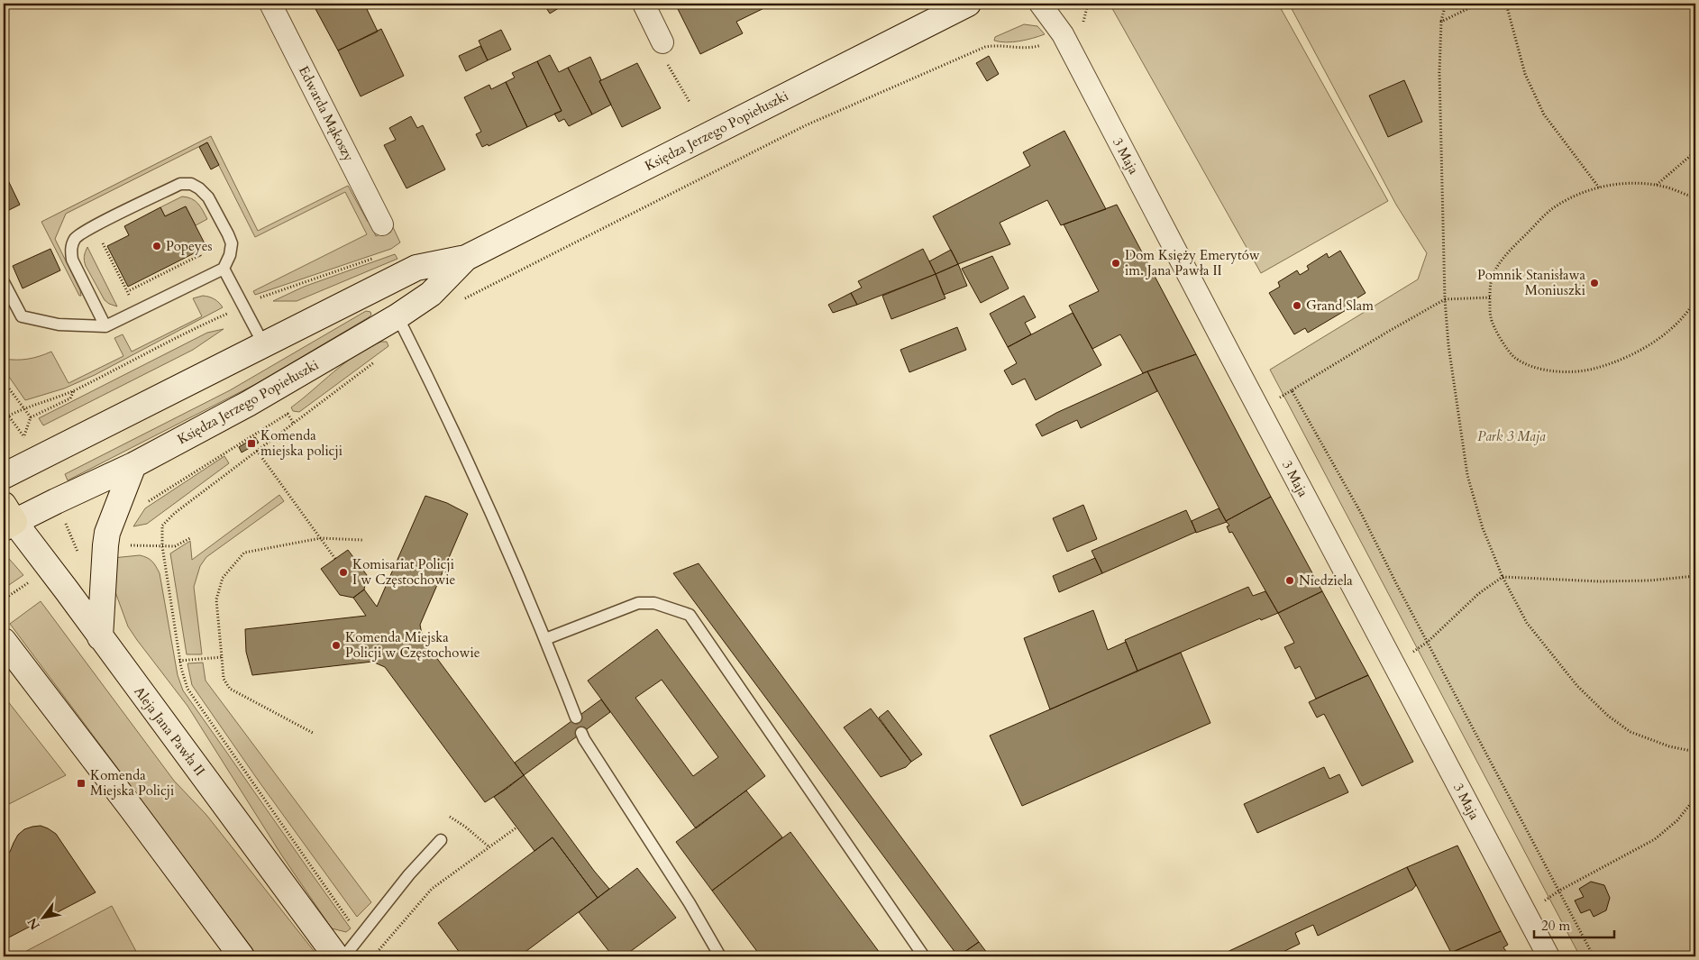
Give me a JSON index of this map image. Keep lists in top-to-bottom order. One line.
{"streets":{"main road":["Księdza Jerzego Popiełuszki","Aleja Jana Pawła II"],"street":["Edwarda Mąkoszy","3 Maja"]},"crossings":[["Księdza Jerzego Popiełuszki","Aleja Jana Pawła II"]],"parks":["Park 3 Maja"],"places":{"other":["Popeyes","Dom Księży Emerytów im. Jana Pawła II","Pomnik Stanisława Moniuszki","Grand Slam","Komisariat Policji I w Częstochowie","Niedziela","Komenda Miejska Policji w Częstochowie"],"transit":["Komenda miejska policji","Komenda Miejska Policji"]},"scale_bar":"20 m","north":"bottom left"}
